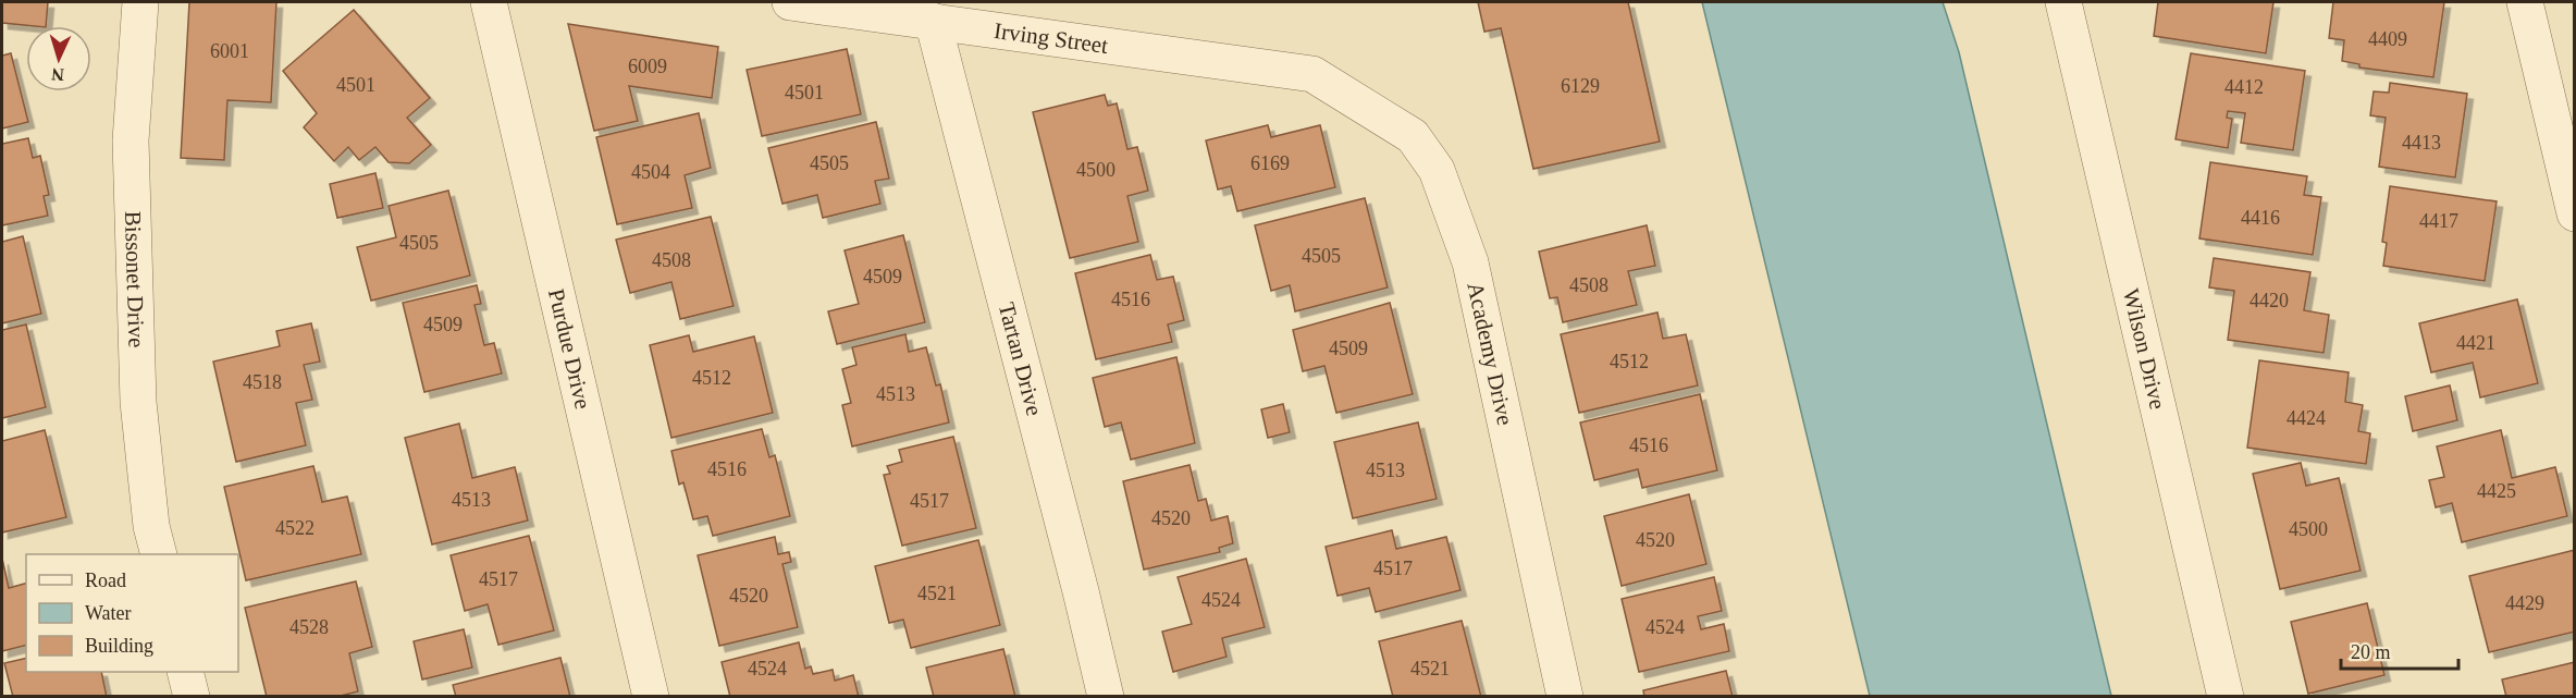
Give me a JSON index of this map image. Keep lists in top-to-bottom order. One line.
{"streets":{"street":["Irving Street","Bissonet Drive","Purdue Drive","Wilson Drive","Academy Drive","Tartan Drive"]},"crossings":[["Irving Street","Academy Drive"],["Irving Street","Tartan Drive"]],"house_numbers":["4409","6001","6009","4501","6129","4412","4501","4413","4505","6169","4500","4504","4416","4417","4505","4505","4508","4509","4508","4516","4420","4509","4421","4509","4512","4512","4518","4513","4424","4516","4516","4513","4425","4513","4517","4520","4522","4500","4520","4517","4517","4521","4520","4524","4429","4528","4524","4524","4521"],"legend":["Road","Water","Building"],"scale_bar":"20 m","north":"bottom"}
